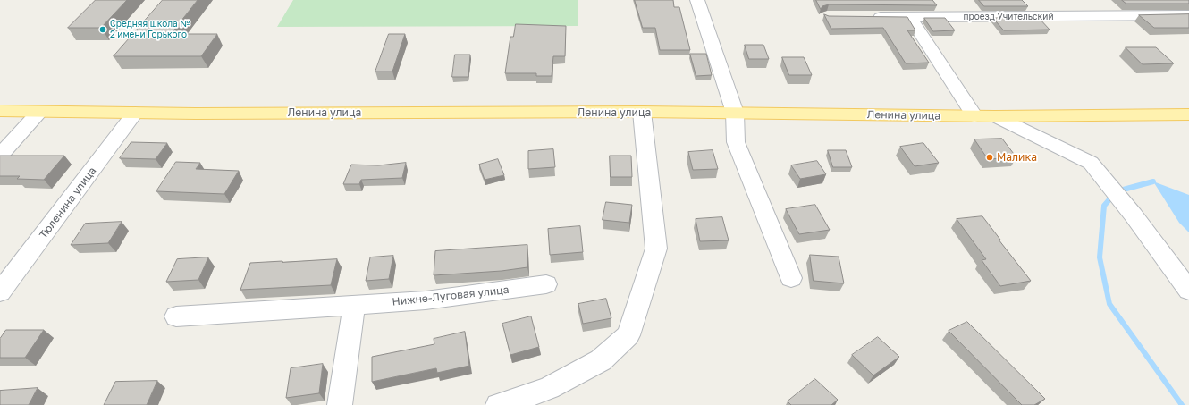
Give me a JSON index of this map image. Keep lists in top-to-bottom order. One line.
{"streets":{"main road":["Ленина улица"],"street":["проезд Учительский","Тюленина улица","Нижне-Луговая улица"]},"crossings":[["Ленина улица","Тюленина улица"]],"places":["Средняя школа № 2 имени Горького","Малика"]}
